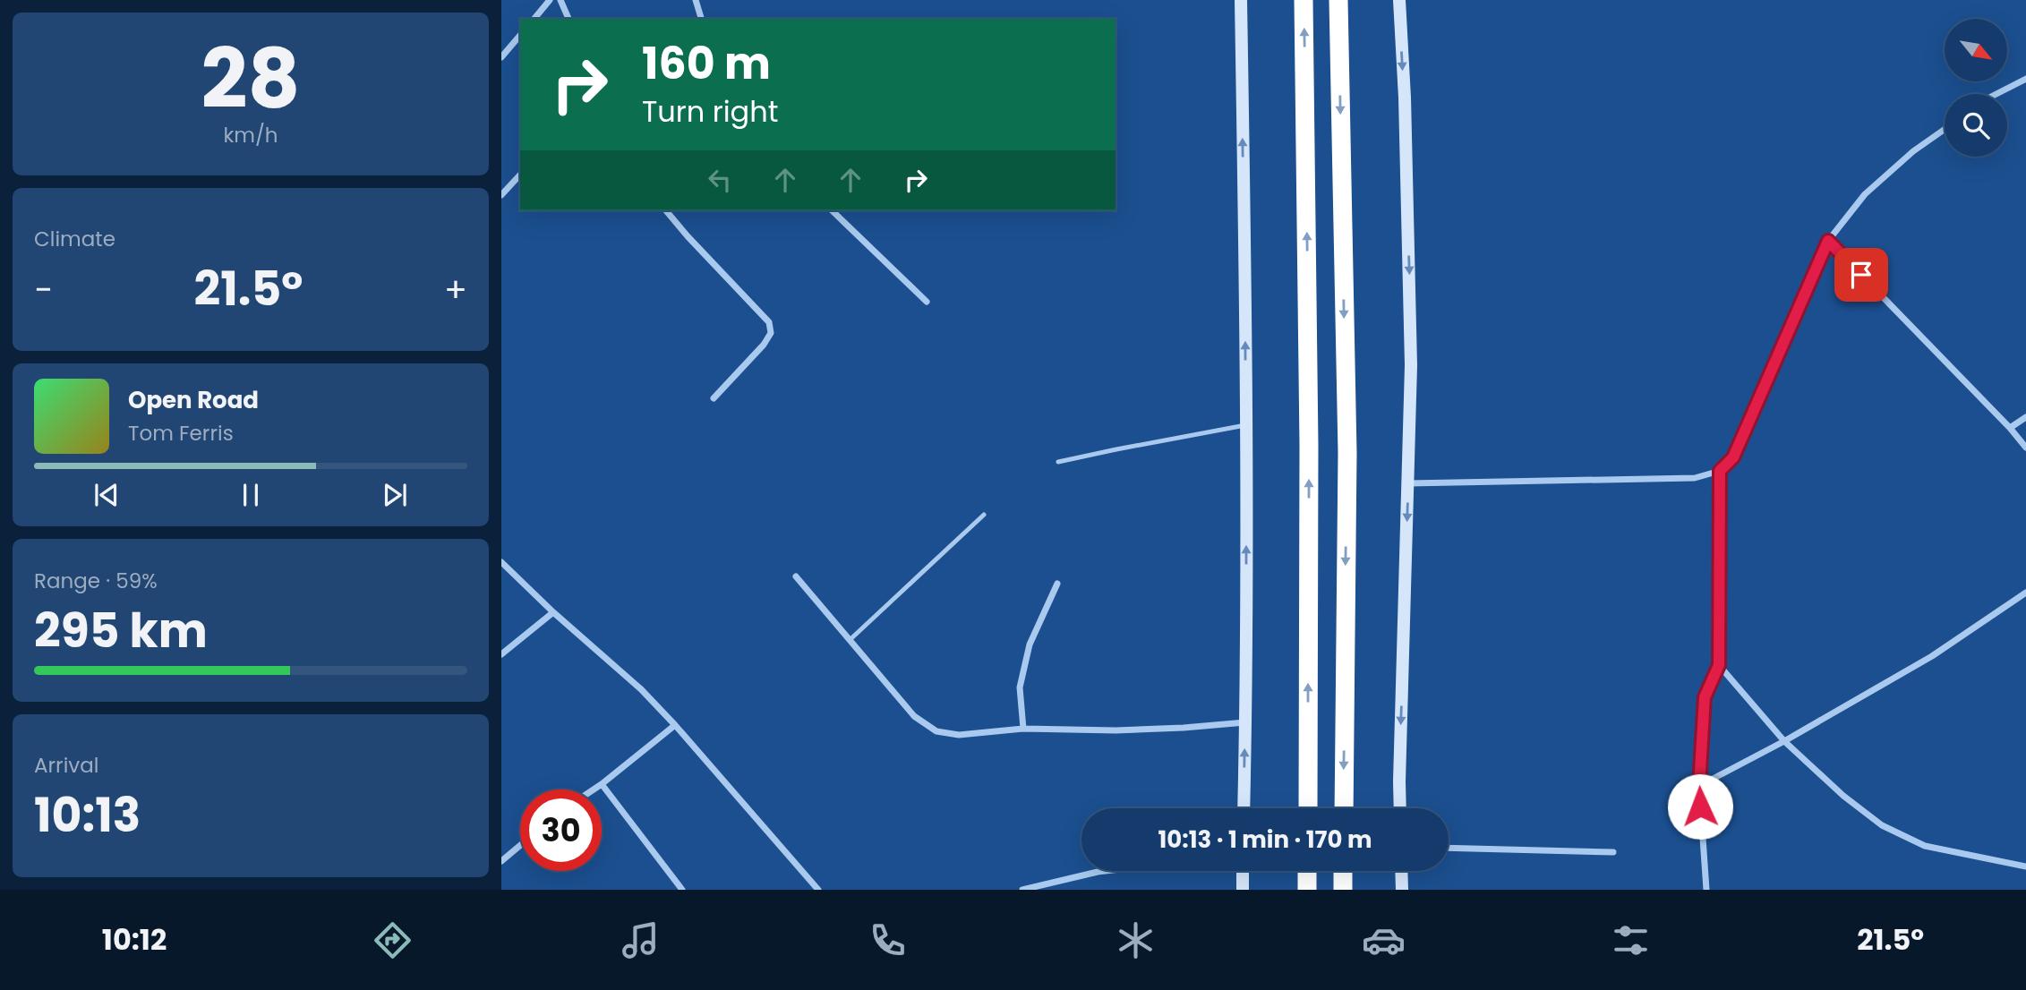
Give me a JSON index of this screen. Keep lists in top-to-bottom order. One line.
{"north":"bottom right","page":{"tile":[["28","km/h"],"Climate",["Range · 59%","295 km"],["Arrival","10:13"]],"turn":["160 m","Turn right"],"heat":["−","21.5°","+"],"song":["Open Road","Tom Ferris"],"limit":"30","trip":"10:13 · 1 min · 170 m","tabs":["10:12","21.5°"]}}
